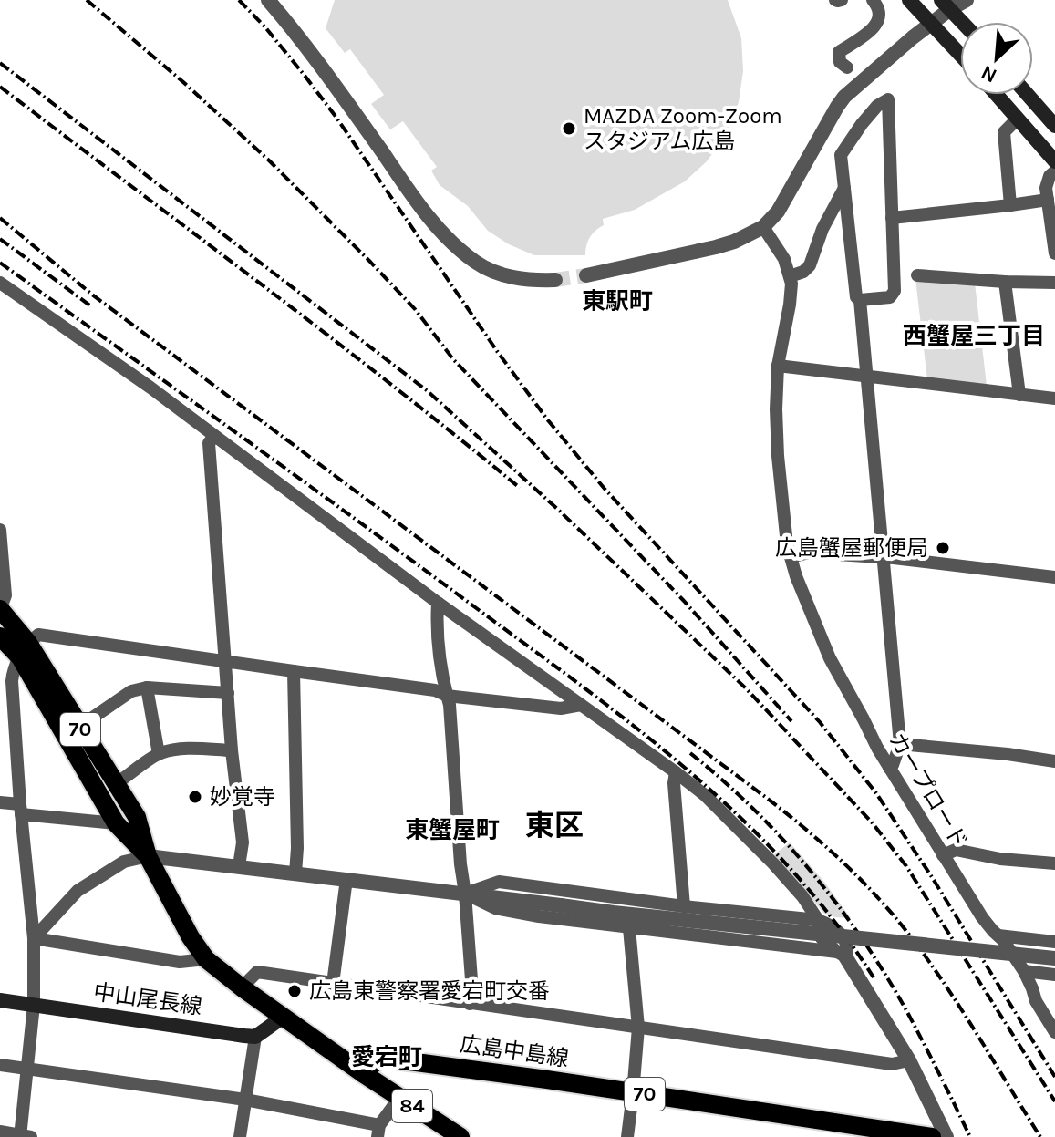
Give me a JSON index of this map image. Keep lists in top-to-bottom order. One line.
{"streets":{"main road":["70","中山尾長線","広島中島線","84"],"street":["カープロード"]},"crossings":[["70","広島中島線"],["70","84"],["広島中島線","84"]],"districts":["東駅町","西蟹屋三丁目","東区","東蟹屋町","愛宕町"],"places":["MAZDA Zoom-Zoom スタジアム広島","広島蟹屋郵便局","妙覚寺","広島東警察署愛宕町交番"],"north":"bottom left"}
